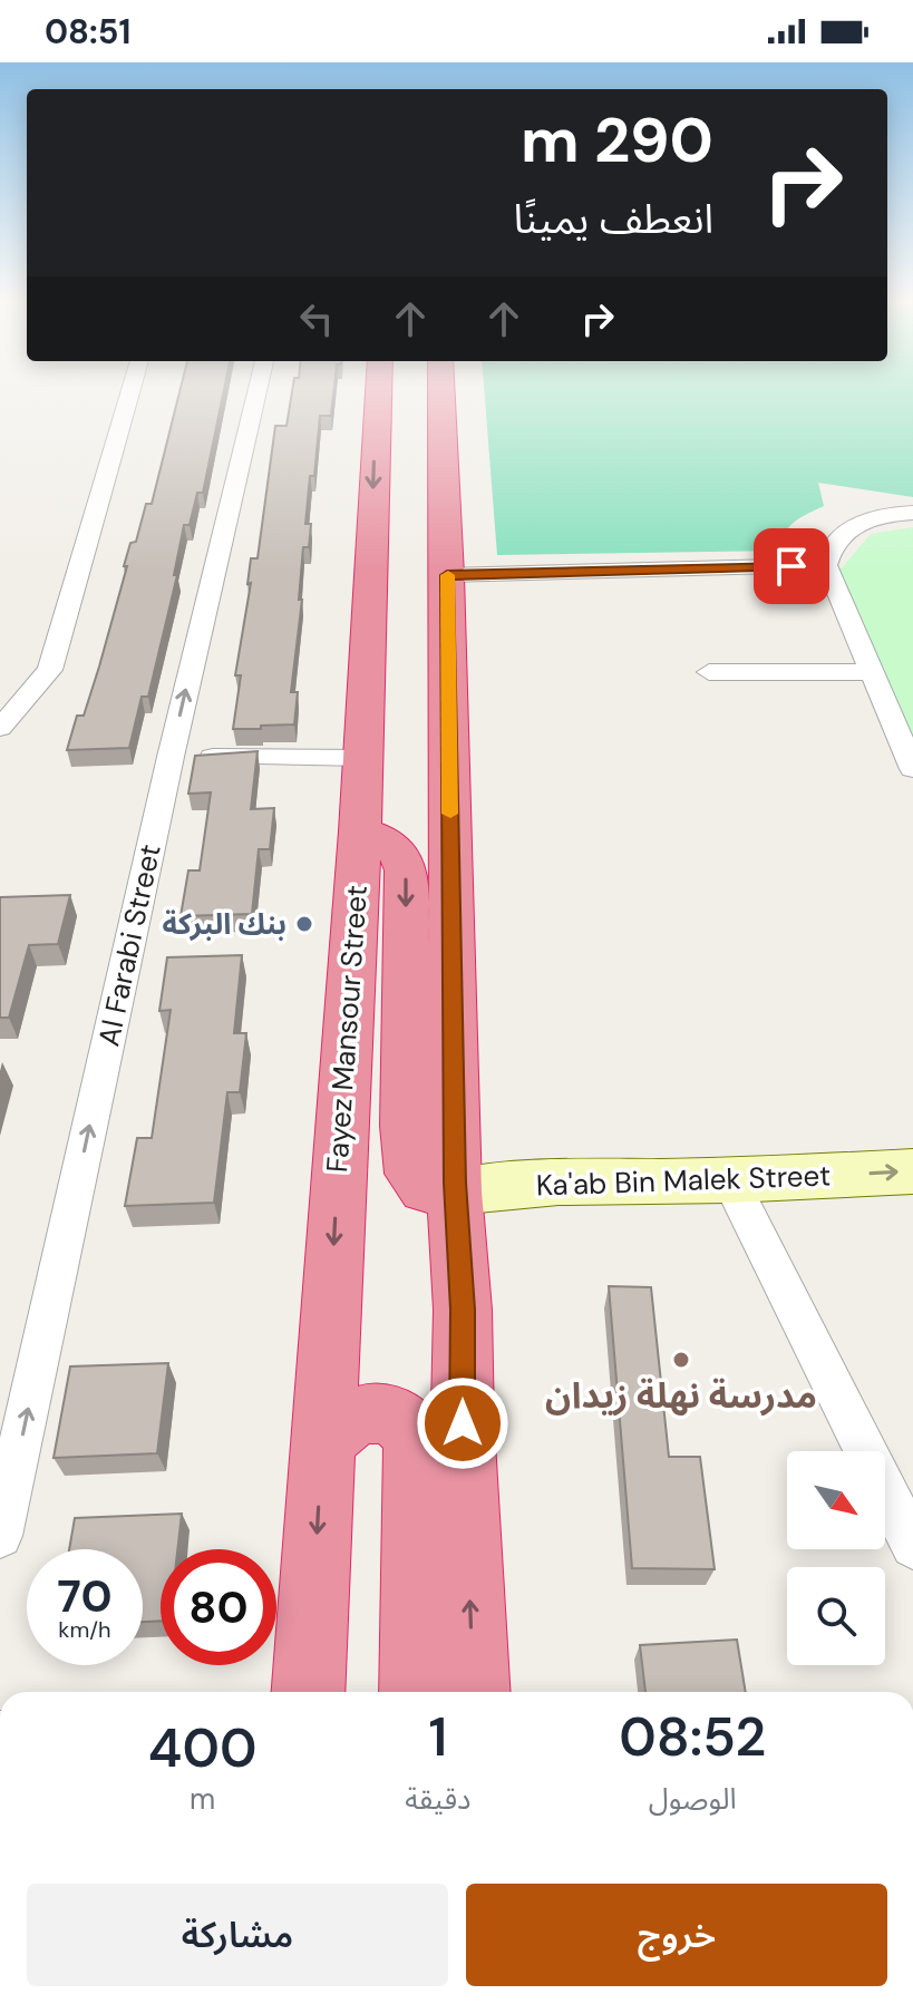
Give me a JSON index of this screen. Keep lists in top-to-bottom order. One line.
{"streets":{"highway":["Fayez Mansour Street"],"main road":["Ka'ab Bin Malek Street"],"street":["Al Farabi Street"]},"one_way":["Ka'ab Bin Malek Street"],"places":["بنك البركة","مدرسة نهلة زيدان"],"north":"bottom right","page":{"status":"08:51","turn":["290 m","انعطف يمينًا"],"speed":"70 km/h","limit":"80","eta":["08:52","الوصول","1","دقيقة","400","m"],"buttons":["خروج","مشاركة"]}}
